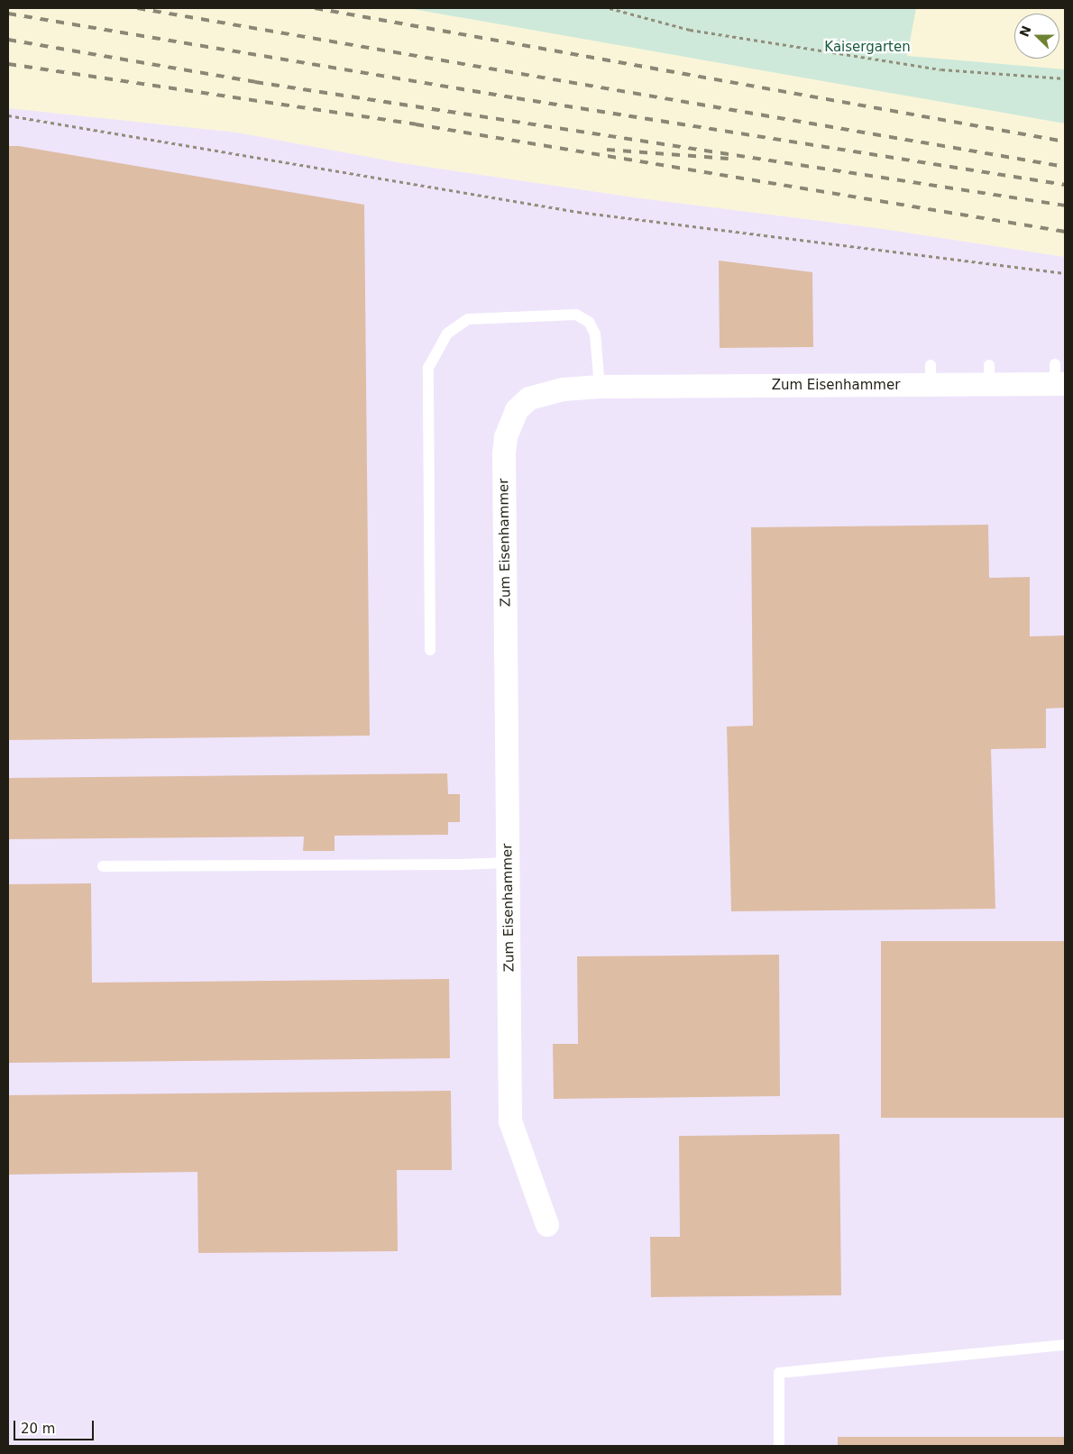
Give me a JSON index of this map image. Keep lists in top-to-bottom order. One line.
{"streets":{"street":["Zum Eisenhammer"]},"parks":["Kaisergarten"],"scale_bar":"20 m","north":"left"}
